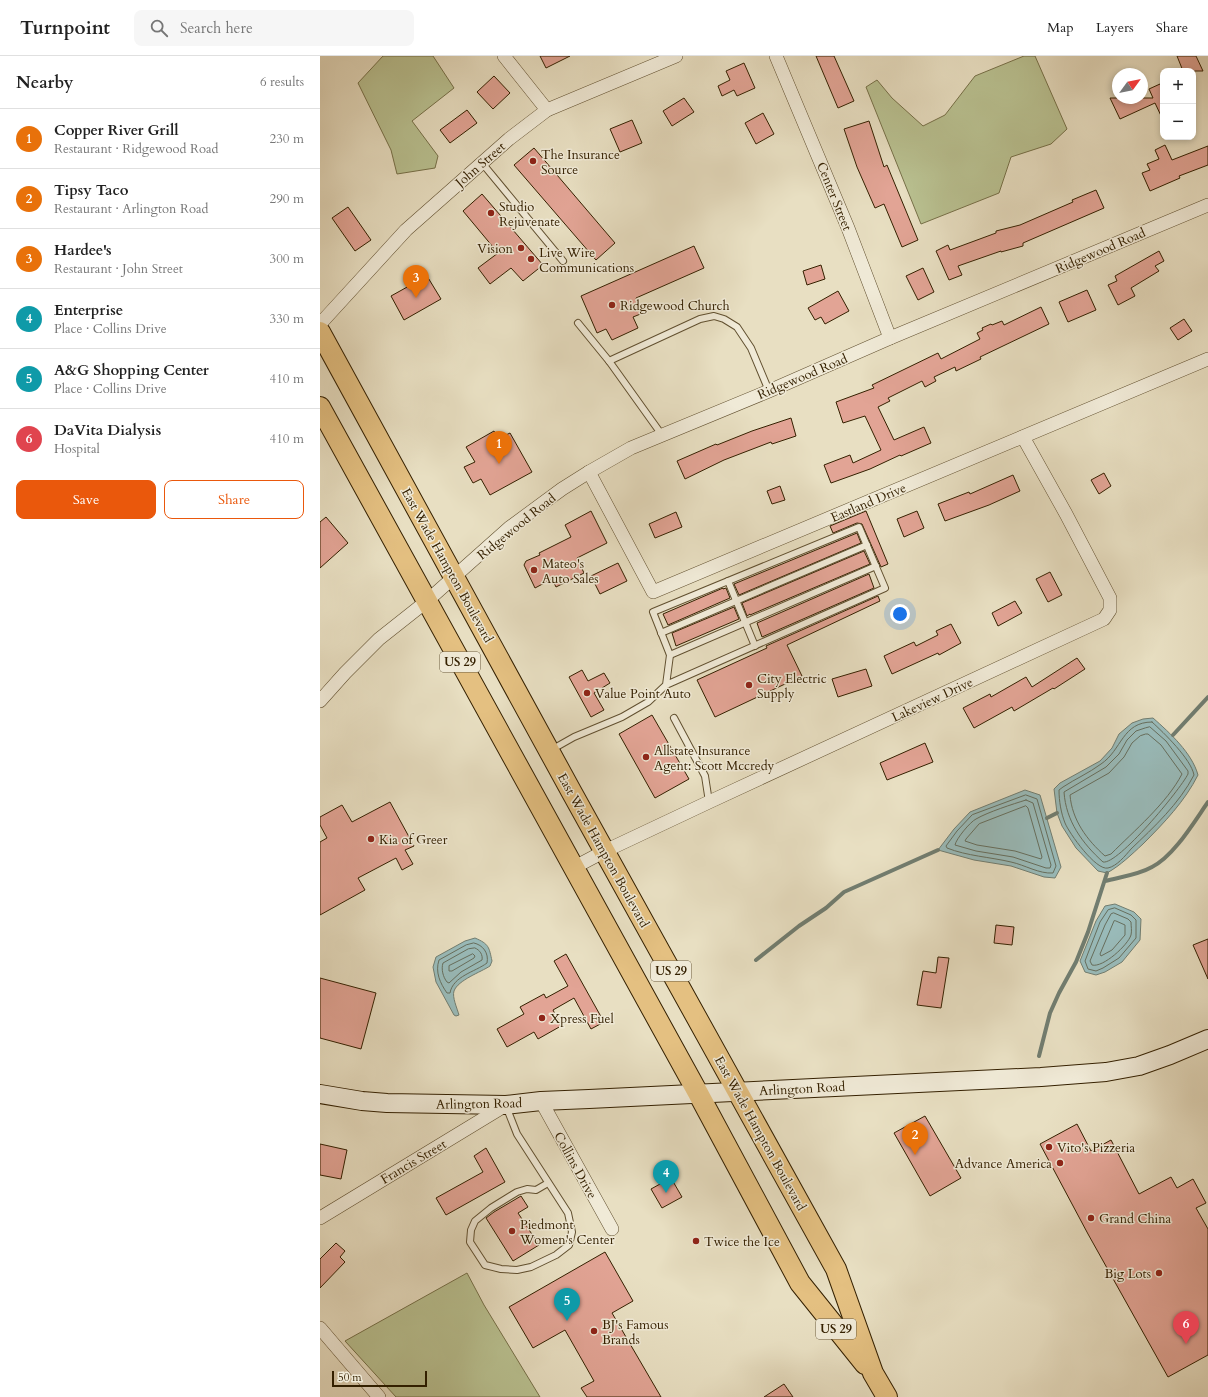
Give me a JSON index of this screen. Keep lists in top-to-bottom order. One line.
{"streets":{"main road":["East Wade Hampton Boulevard","US 29","Arlington Road"],"street":["John Street","Center Street","Ridgewood Road","Eastland Drive","Lakeview Drive","Francis Street","Collins Drive"]},"crossings":[["Center Street","Ridgewood Road"],["Ridgewood Road","Eastland Drive"],["Ridgewood Road","East Wade Hampton Boulevard"],["Eastland Drive","Lakeview Drive"],["East Wade Hampton Boulevard","Lakeview Drive"],["East Wade Hampton Boulevard","Arlington Road"],["Arlington Road","Francis Street"],["Arlington Road","Collins Drive"]],"places":["The Insurance Source","Studio Rejuvenate","Vision","Live Wire Communications","Ridgewood Church","Mateo's Auto Sales","City Electric Supply","Value Point Auto","Allstate Insurance Agent: Scott Mccredy","Kia of Greer","Xpress Fuel","Vito's Pizzeria","Advance America","Grand China","Piedmont Women's Center","Twice the Ice","Big Lots","BJ's Famous Brands"],"scale_bar":"50 m","north":"top right","page":{"header":"Turnpoint","search":"Search here","nav":["Map","Layers","Share"],"heading":["Nearby","6 results"],"map_buttons":["+","−"],"list":[{"mark":"1","name":"Copper River Grill","note":"Restaurant · Ridgewood Road","value":"230 m"},{"mark":"2","name":"Tipsy Taco","note":"Restaurant · Arlington Road","value":"290 m"},{"mark":"3","name":"Hardee's","note":"Restaurant · John Street","value":"300 m"},{"mark":"4","name":"Enterprise","note":"Place · Collins Drive","value":"330 m"},{"mark":"5","name":"A&G Shopping Center","note":"Place · Collins Drive","value":"410 m"},{"mark":"6","name":"DaVita Dialysis","note":"Hospital","value":"410 m"}],"pins":["3","1","2","4","5","6"],"buttons":["Save","Share"],"scale":"50 m"}}
